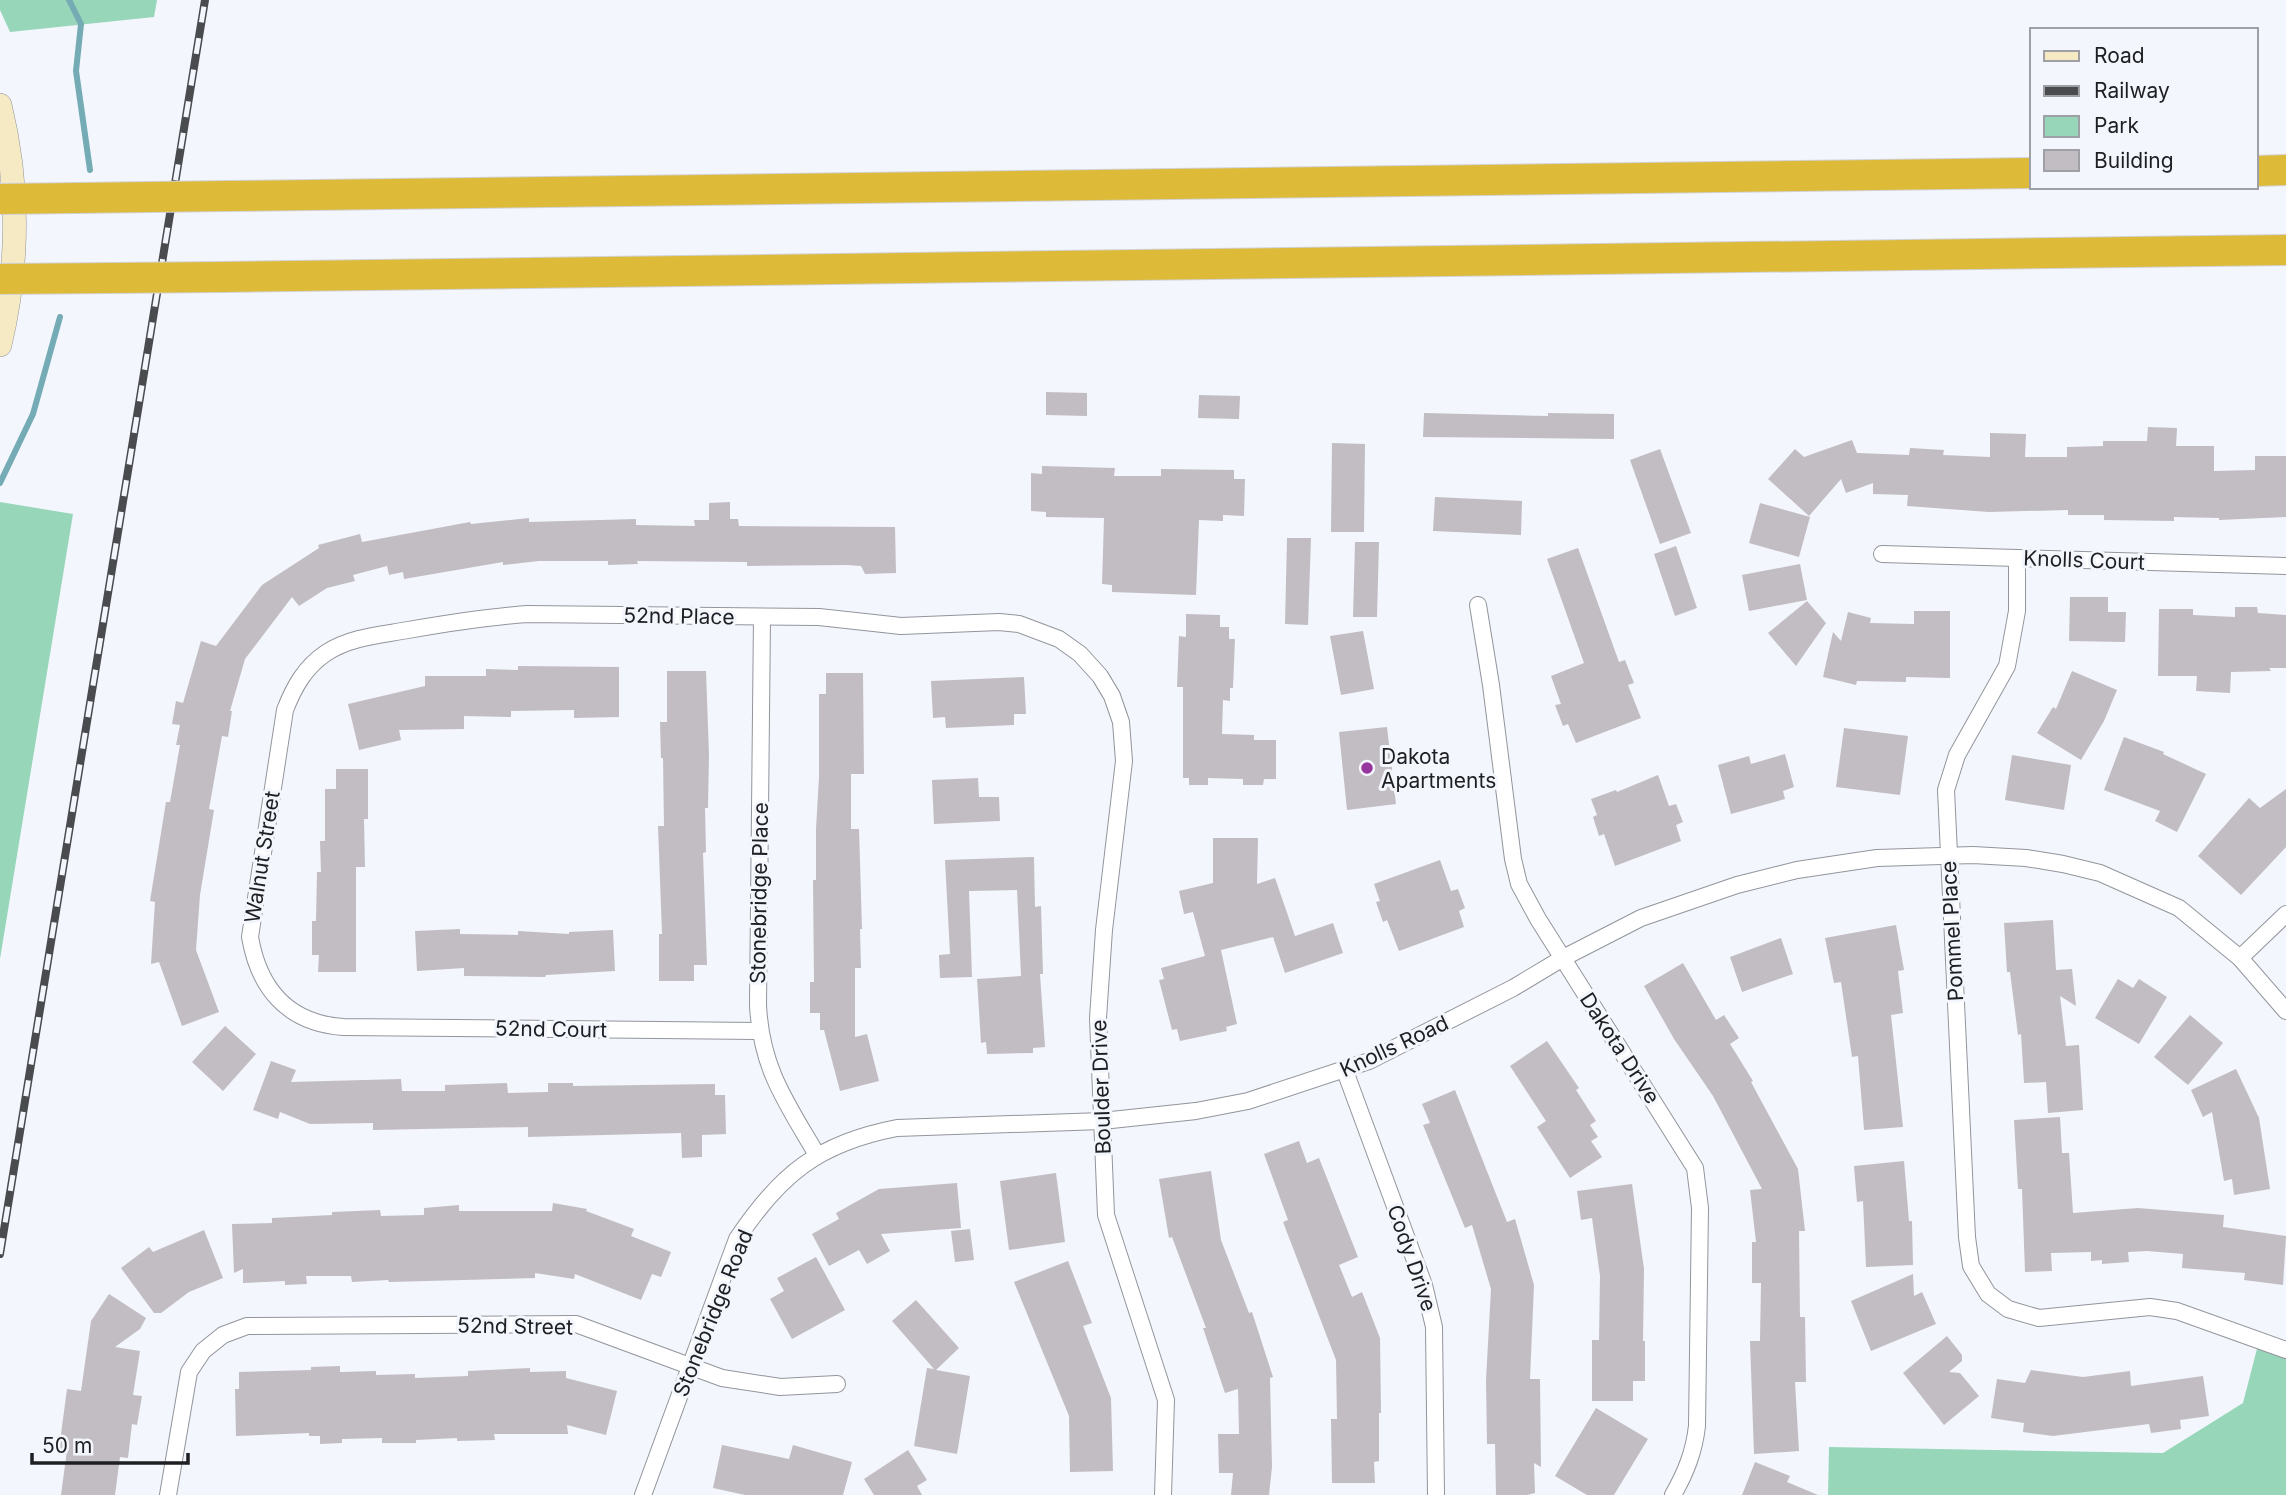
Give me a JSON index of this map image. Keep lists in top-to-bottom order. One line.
{"streets":{"street":["Knolls Court","52nd Place","Walnut Street","Stonebridge Place","Pommel Place","52nd Court","Knolls Road","Dakota Drive","Boulder Drive","Cody Drive","Stonebridge Road","52nd Street"]},"crossings":[["Knolls Court","Pommel Place"],["52nd Place","Walnut Street"],["52nd Place","Stonebridge Place"],["52nd Place","Boulder Drive"],["Walnut Street","52nd Court"],["Stonebridge Place","52nd Court"],["Stonebridge Place","Knolls Road"],["Stonebridge Place","Stonebridge Road"],["Pommel Place","Knolls Road"],["Knolls Road","Dakota Drive"],["Knolls Road","Boulder Drive"],["Knolls Road","Cody Drive"],["Knolls Road","Stonebridge Road"],["Stonebridge Road","52nd Street"]],"places":["Dakota Apartments"],"legend":["Road","Railway","Park","Building"],"scale_bar":"50 m"}
